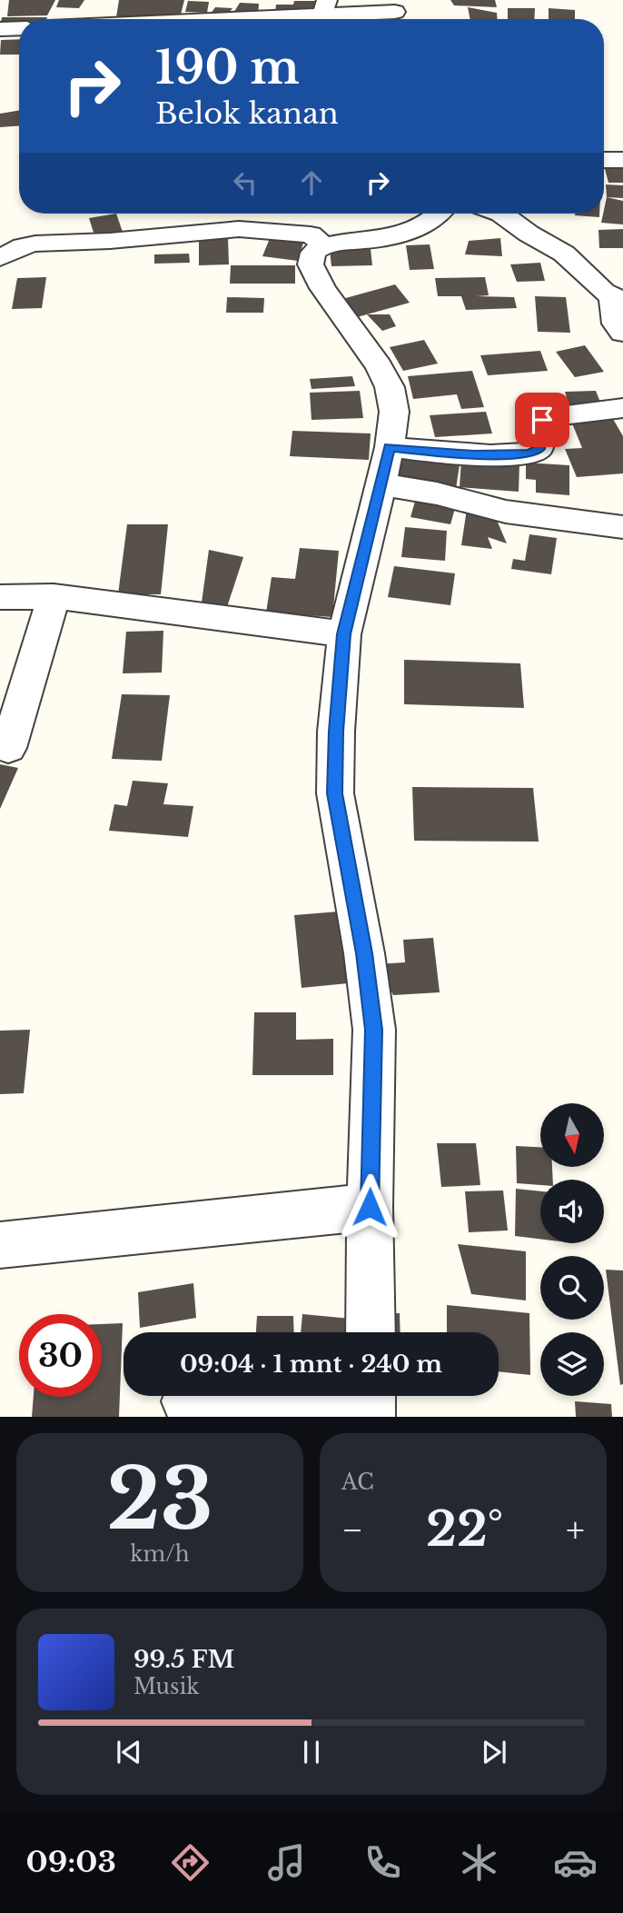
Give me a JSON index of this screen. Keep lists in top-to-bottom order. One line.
{"north":"bottom","page":{"turn":["190 m","Belok kanan"],"limit":"30","trip":"09:04 · 1 mnt · 240 m","tile":[["23","km/h"],"AC"],"heat":["−","22°","+"],"song":["99.5 FM","Musik"],"tabs":"09:03"}}
